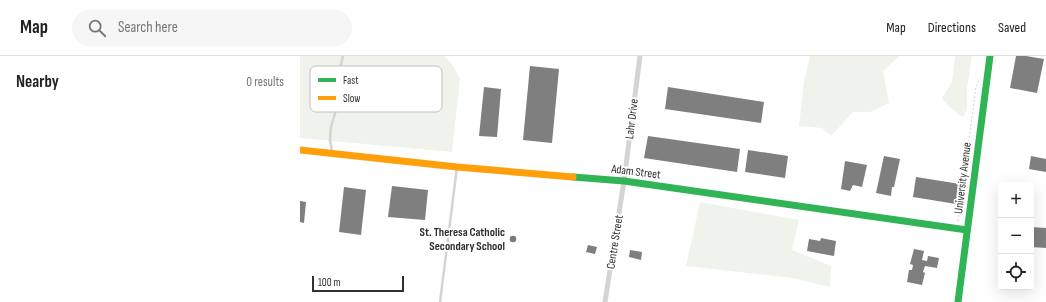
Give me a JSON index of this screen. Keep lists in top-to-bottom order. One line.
{"streets":{"street":["Lahr Drive","Adam Street","University Avenue","Centre Street"]},"crossings":[["Lahr Drive","Adam Street"],["Lahr Drive","Centre Street"],["Adam Street","University Avenue"],["Adam Street","Centre Street"]],"places":["St. Theresa Catholic Secondary School"],"legend":["Fast","Slow"],"scale_bar":"100 m","page":{"header":"Map","search":"Search here","nav":["Map","Directions","Saved"],"heading":["Nearby","0 results"],"map_buttons":["+","−"],"scale":"100 m"}}
